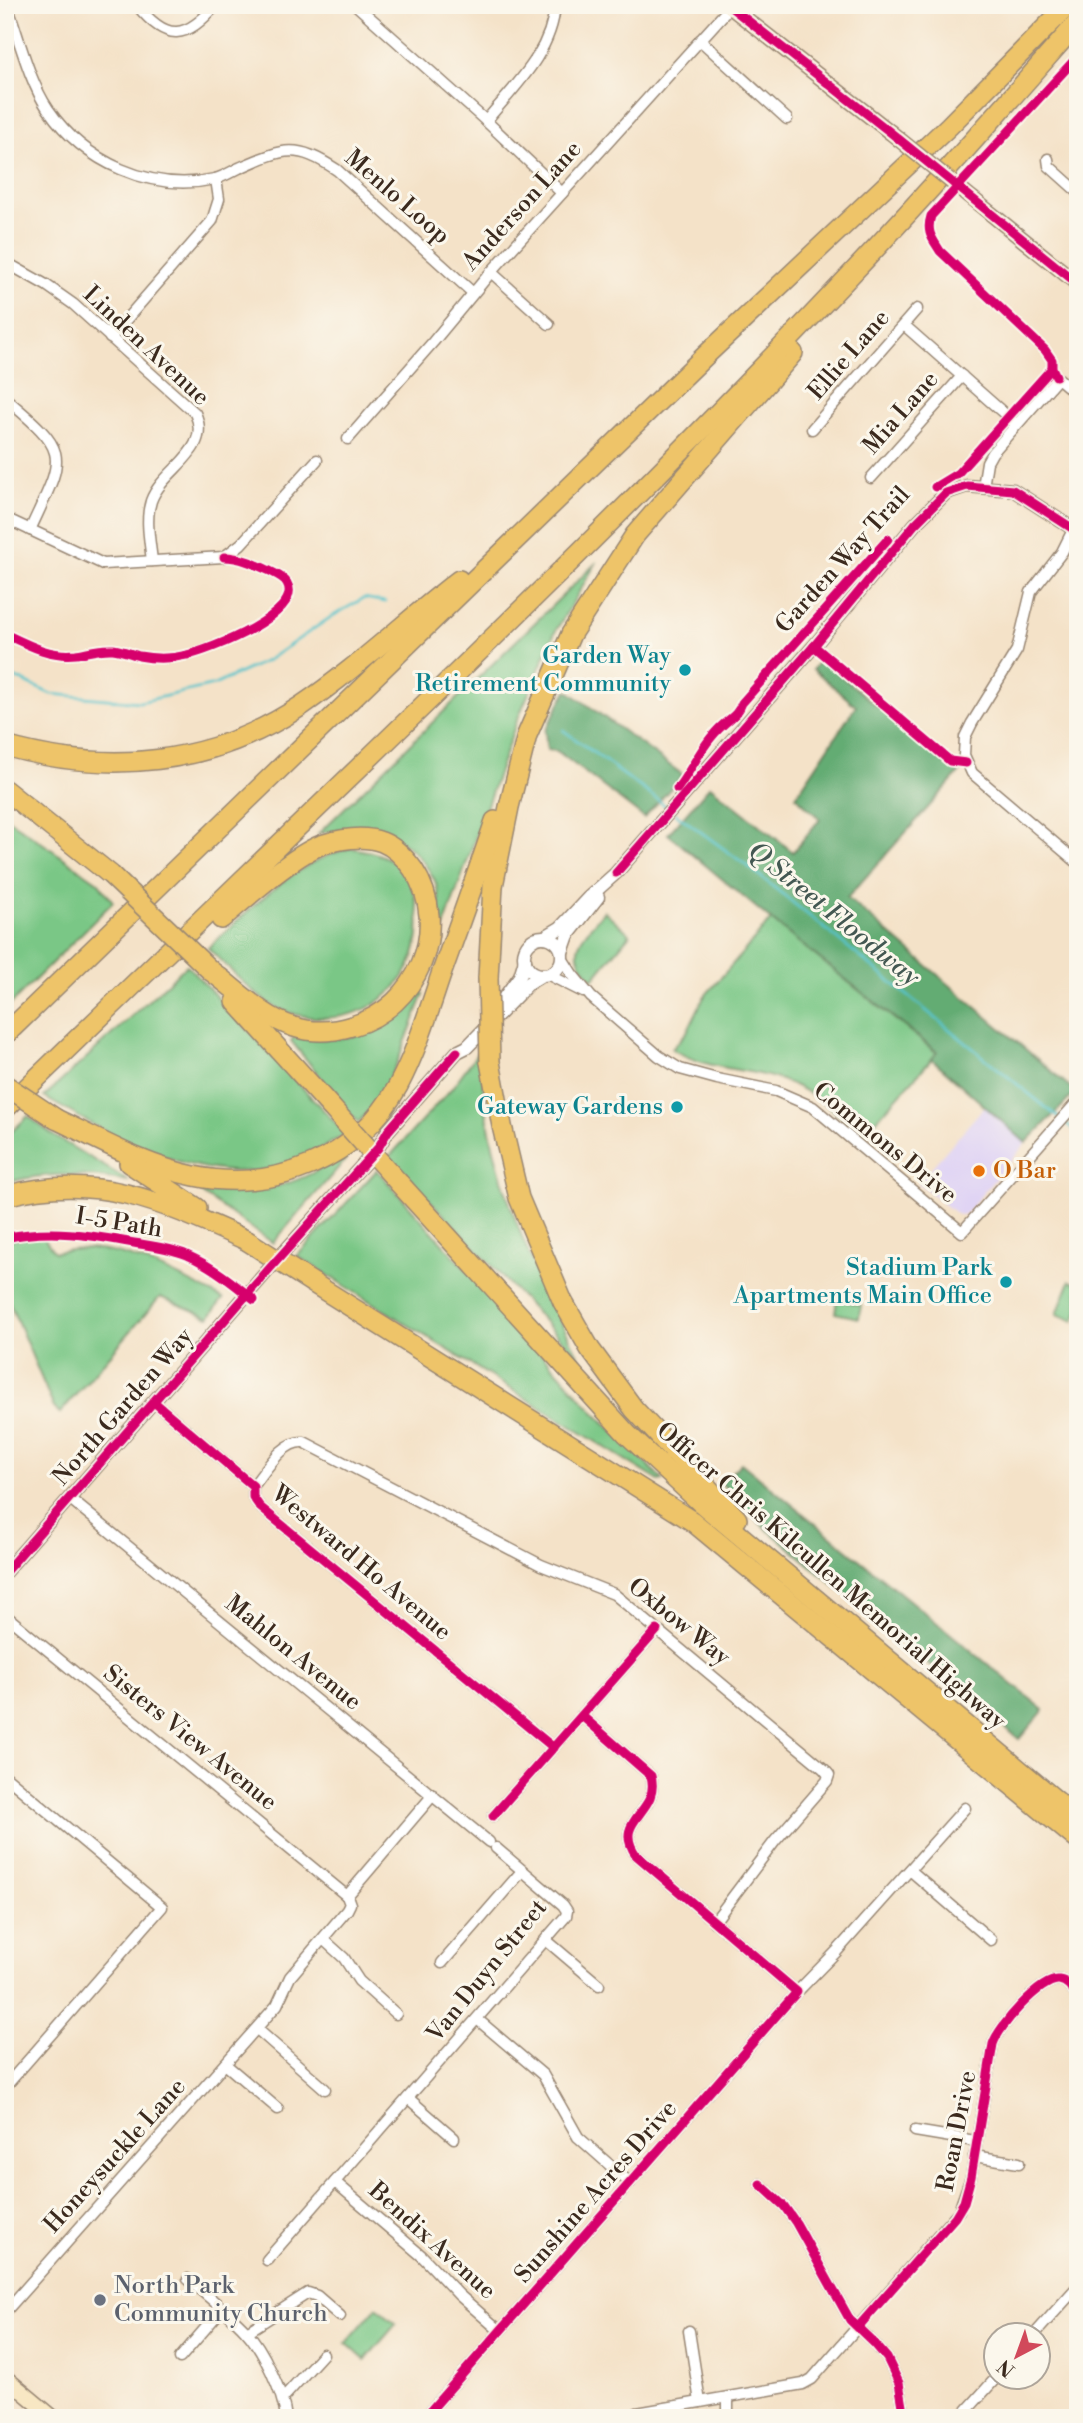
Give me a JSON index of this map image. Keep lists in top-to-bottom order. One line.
{"streets":{"highway":["Officer Chris Kilcullen Memorial Highway"],"street":["Menlo Loop","Anderson Lane","Linden Avenue","Ellie Lane","Mia Lane","Commons Drive","North Garden Way","Westward Ho Avenue","Oxbow Way","Mahlon Avenue","Sisters View Avenue","Van Duyn Street","Roan Drive","Honeysuckle Lane","Sunshine Acres Drive","Bendix Avenue"],"cycle path":["Garden Way Trail","I-5 Path"]},"crossings":[["Menlo Loop","Anderson Lane"],["North Garden Way","Westward Ho Avenue"],["North Garden Way","Mahlon Avenue"],["Westward Ho Avenue","Oxbow Way"],["Mahlon Avenue","Van Duyn Street"],["Mahlon Avenue","Honeysuckle Lane"],["Sisters View Avenue","Honeysuckle Lane"],["Van Duyn Street","Bendix Avenue"],["Sunshine Acres Drive","Bendix Avenue"]],"water":["Q Street Floodway"],"places":["Garden Way Retirement Community","Gateway Gardens","O Bar","Stadium Park Apartments Main Office","North Park Community Church"],"north":"bottom left"}
